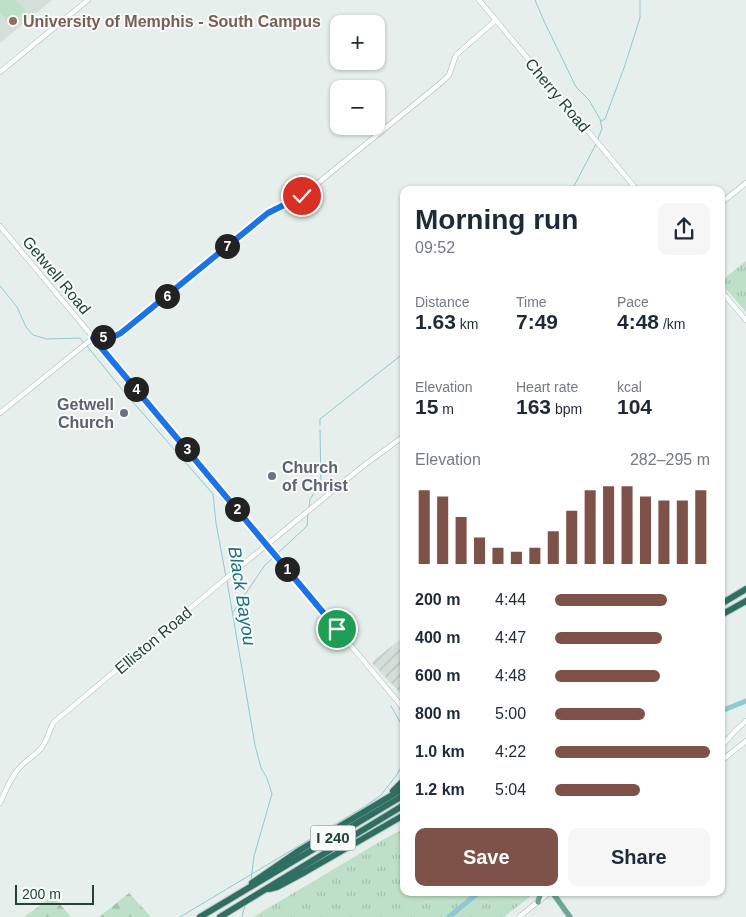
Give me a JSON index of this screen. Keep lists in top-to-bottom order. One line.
{"streets":{"highway":["I 240"],"main road":["Cherry Road","Getwell Road","Elliston Road"]},"crossings":[["Getwell Road","Elliston Road"]],"water":["Black Bayou"],"places":["University of Memphis - South Campus","Getwell Church","Church of Christ"],"scale_bar":"200 m","page":{"map_buttons":["+","−"],"heading":["Morning run","09:52"],"pins":["7","6","5","4","3","2","1"],"stats":[["Distance","1.63 km"],["Time","7:49"],["Pace","4:48 /km"],["Elevation","15 m"],["Heart rate","163 bpm"],["kcal","104"]],"chart":["Elevation","282–295 m"],"list":[{"name":"200 m","note":"4:44"},{"name":"400 m","note":"4:47"},{"name":"600 m","note":"4:48"},{"name":"800 m","note":"5:00"},{"name":"1.0 km","note":"4:22"},{"name":"1.2 km","note":"5:04"}],"buttons":["Save","Share"],"scale":"200 m"}}
